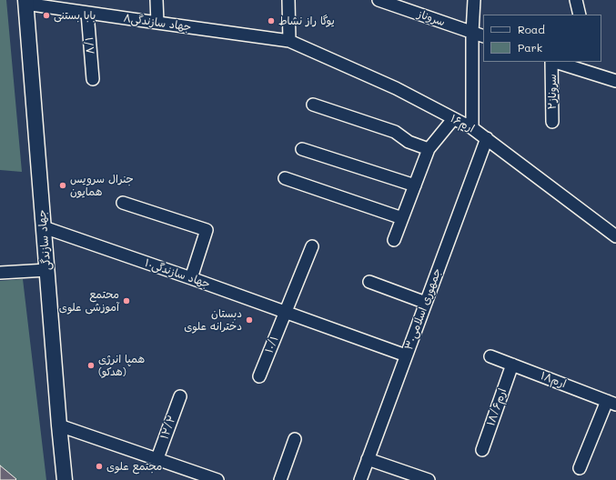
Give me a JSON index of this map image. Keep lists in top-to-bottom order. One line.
{"streets":{"main road":["جهاد سازندگی"],"street":["سروناز","جهاد سازندگی۸","۸/۱","سروناز۲","ارم۱۶","جهاد سازندگی۱۰","جمهوری اسلامی۳۰","۱۰/۱","ارم۱۸","۱۸/۶ارم","۱۲/۲"]},"crossings":[["جهاد سازندگی۸","۸/۱"],["جهاد سازندگی۸","ارم۱۶"],["جهاد سازندگی۸","جهاد سازندگی"],["ارم۱۶","جمهوری اسلامی۳۰"],["جهاد سازندگی","جهاد سازندگی۱۰"],["جهاد سازندگی۱۰","جمهوری اسلامی۳۰"],["جهاد سازندگی۱۰","۱۰/۱"],["ارم۱۸","۱۸/۶ارم"]],"places":["بابا بستنی","یوگا راز نشاط","جنرال سرویس همایون","محتمع آموزشی علوی","دبستان دخترانه علوی","همپا انرژی (هدکو)","مجتمع علوی"],"legend":["Road","Park"]}
